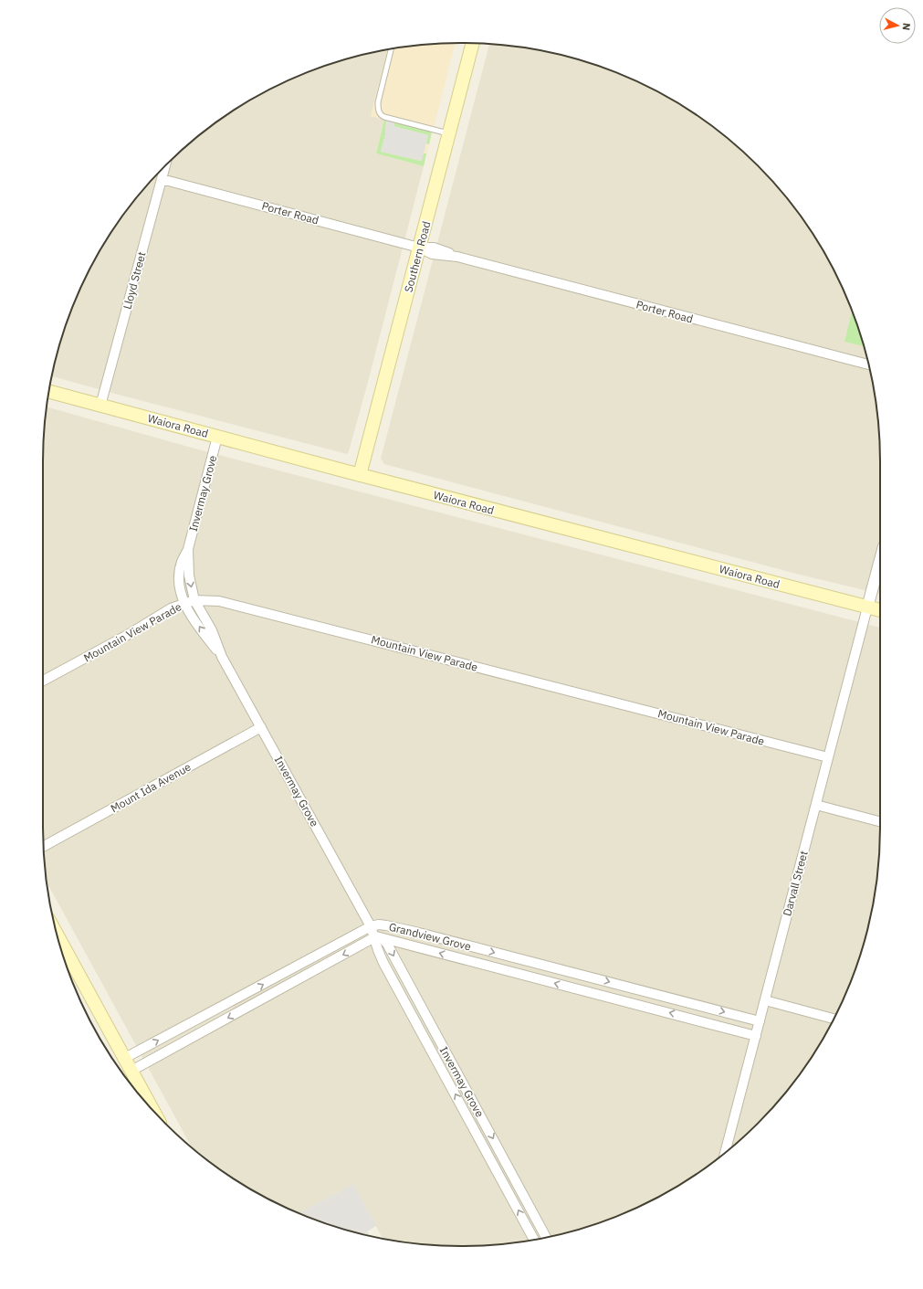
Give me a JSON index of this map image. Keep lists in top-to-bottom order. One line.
{"streets":{"main road":["Southern Road","Waiora Road"],"street":["Porter Road","Lloyd Street","Invermay Grove","Mountain View Parade","Mount Ida Avenue","Darvall Street","Grandview Grove"]},"crossings":[["Porter Road","Southern Road"],["Porter Road","Lloyd Street"],["Southern Road","Waiora Road"],["Lloyd Street","Waiora Road"],["Waiora Road","Invermay Grove"],["Waiora Road","Darvall Street"],["Invermay Grove","Mountain View Parade"],["Invermay Grove","Mount Ida Avenue"],["Invermay Grove","Grandview Grove"],["Mountain View Parade","Darvall Street"],["Darvall Street","Grandview Grove"]],"north":"right"}
